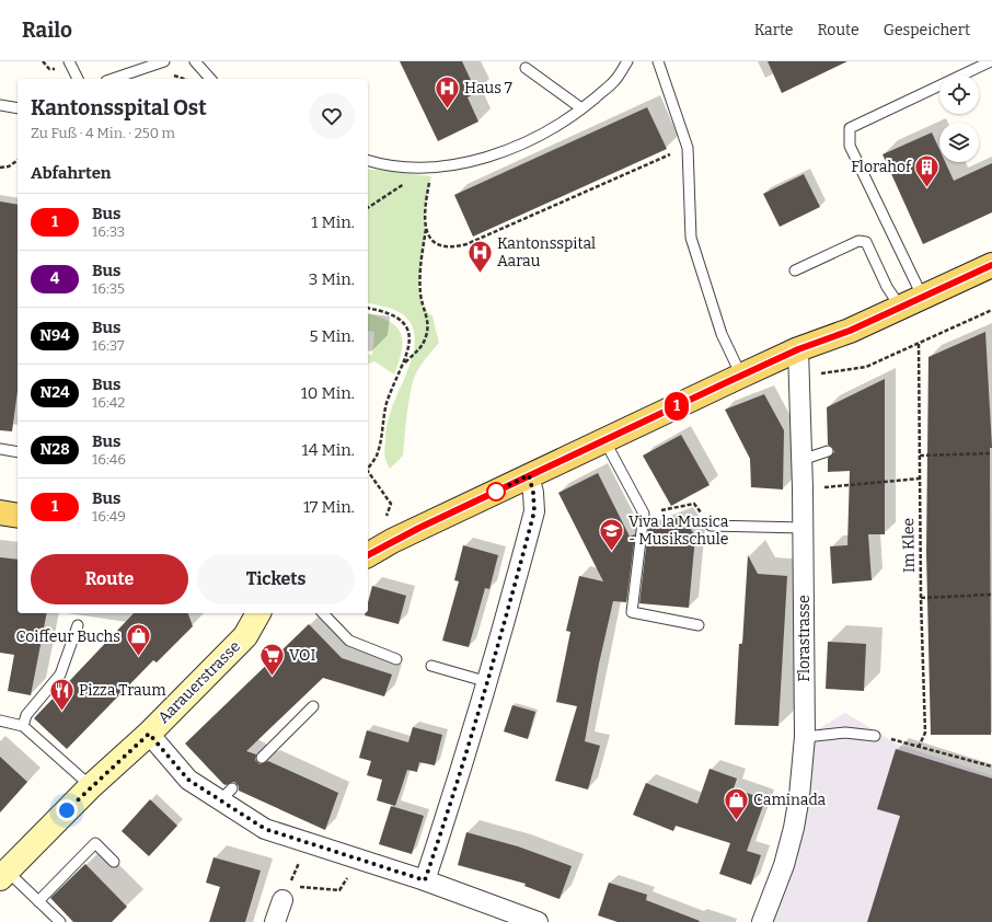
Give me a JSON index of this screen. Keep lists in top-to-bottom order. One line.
{"streets":{"main road":["Aarauerstrasse"],"street":["Florastrasse"],"path":["Im Klee"]},"places":{"hospital":["Haus 7","Kantonsspital Aarau"],"building":["Florahof"],"school or university":["Viva la Musica - Musikschule"],"shop":["Coiffeur Buchs","Caminada"],"supermarket":["VOI"],"restaurant":["Pizza Traum"]},"lines":["bus line 1"],"page":{"header":"Railo","nav":["Karte","Route","Gespeichert"],"on_map":"1","heading":[["Kantonsspital Ost","Zu Fuß · 4 Min. · 250 m"],"Abfahrten"],"list":[{"mark":"1","name":"Bus","note":"16:33","value":"1 Min."},{"mark":"4","name":"Bus","note":"16:35","value":"3 Min."},{"mark":"N94","name":"Bus","note":"16:37","value":"5 Min."},{"mark":"N24","name":"Bus","note":"16:42","value":"10 Min."},{"mark":"N28","name":"Bus","note":"16:46","value":"14 Min."},{"mark":"1","name":"Bus","note":"16:49","value":"17 Min."}],"buttons":["Route","Tickets"]}}
